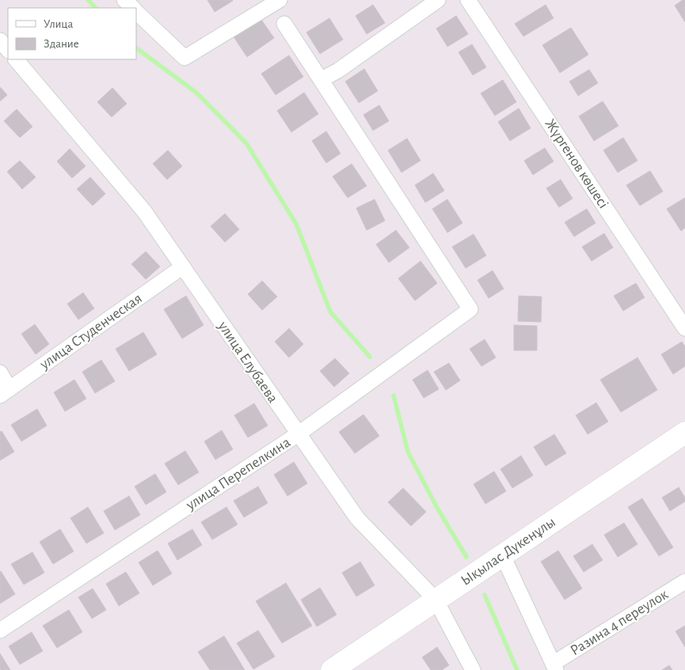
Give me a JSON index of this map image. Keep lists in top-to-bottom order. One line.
{"streets":{"street":["Жүргенов көшесі","улица Студенческая","улица Елубаева","улица Перепелкина","Ықылас Дүкенұлы","Разина 4 переулок"]},"crossings":[["улица Студенческая","улица Елубаева"],["улица Елубаева","улица Перепелкина"],["улица Елубаева","Ықылас Дүкенұлы"]],"legend":["Улица","Здание"]}
